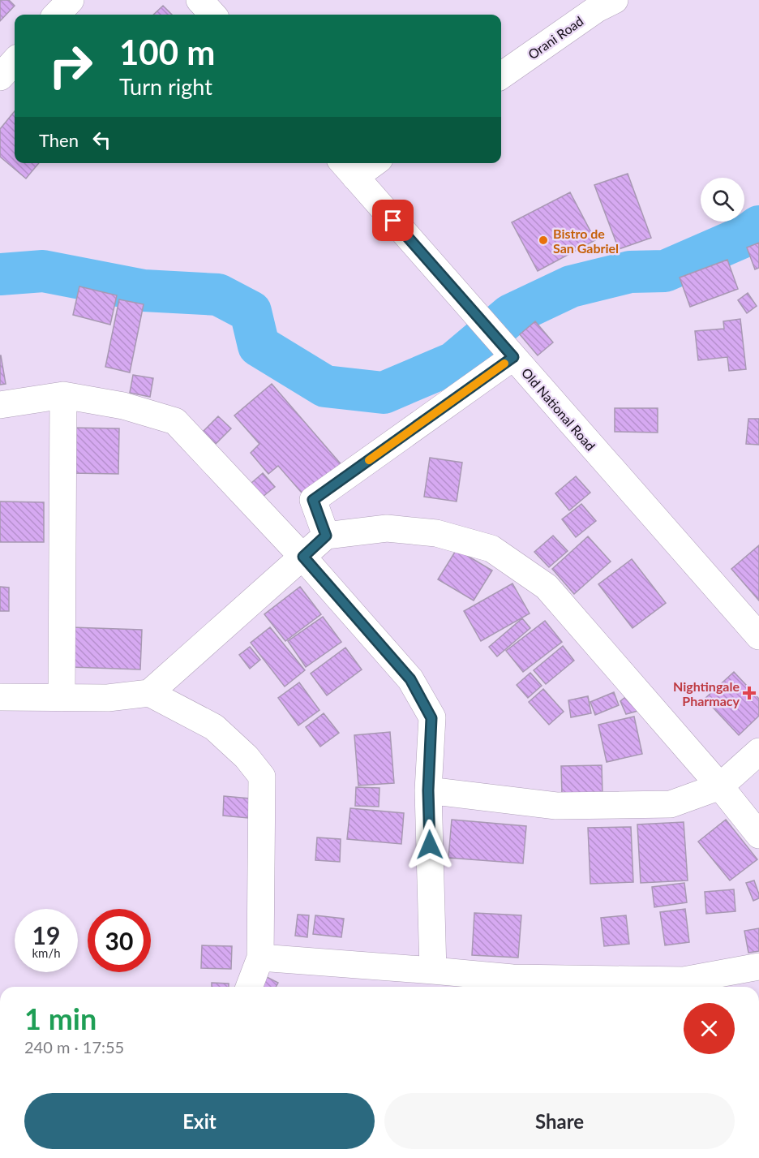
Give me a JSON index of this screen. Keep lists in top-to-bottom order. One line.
{"streets":{"street":["Orani Road","Old National Road"]},"places":{"other":["Bistro de San Gabriel"],"health":["Nightingale Pharmacy"]},"page":{"turn":["100 m","Turn right"],"then":"Then","speed":"19 km/h","limit":"30","heading":["1 min","240 m · 17:55"],"buttons":["Exit","Share"]}}
